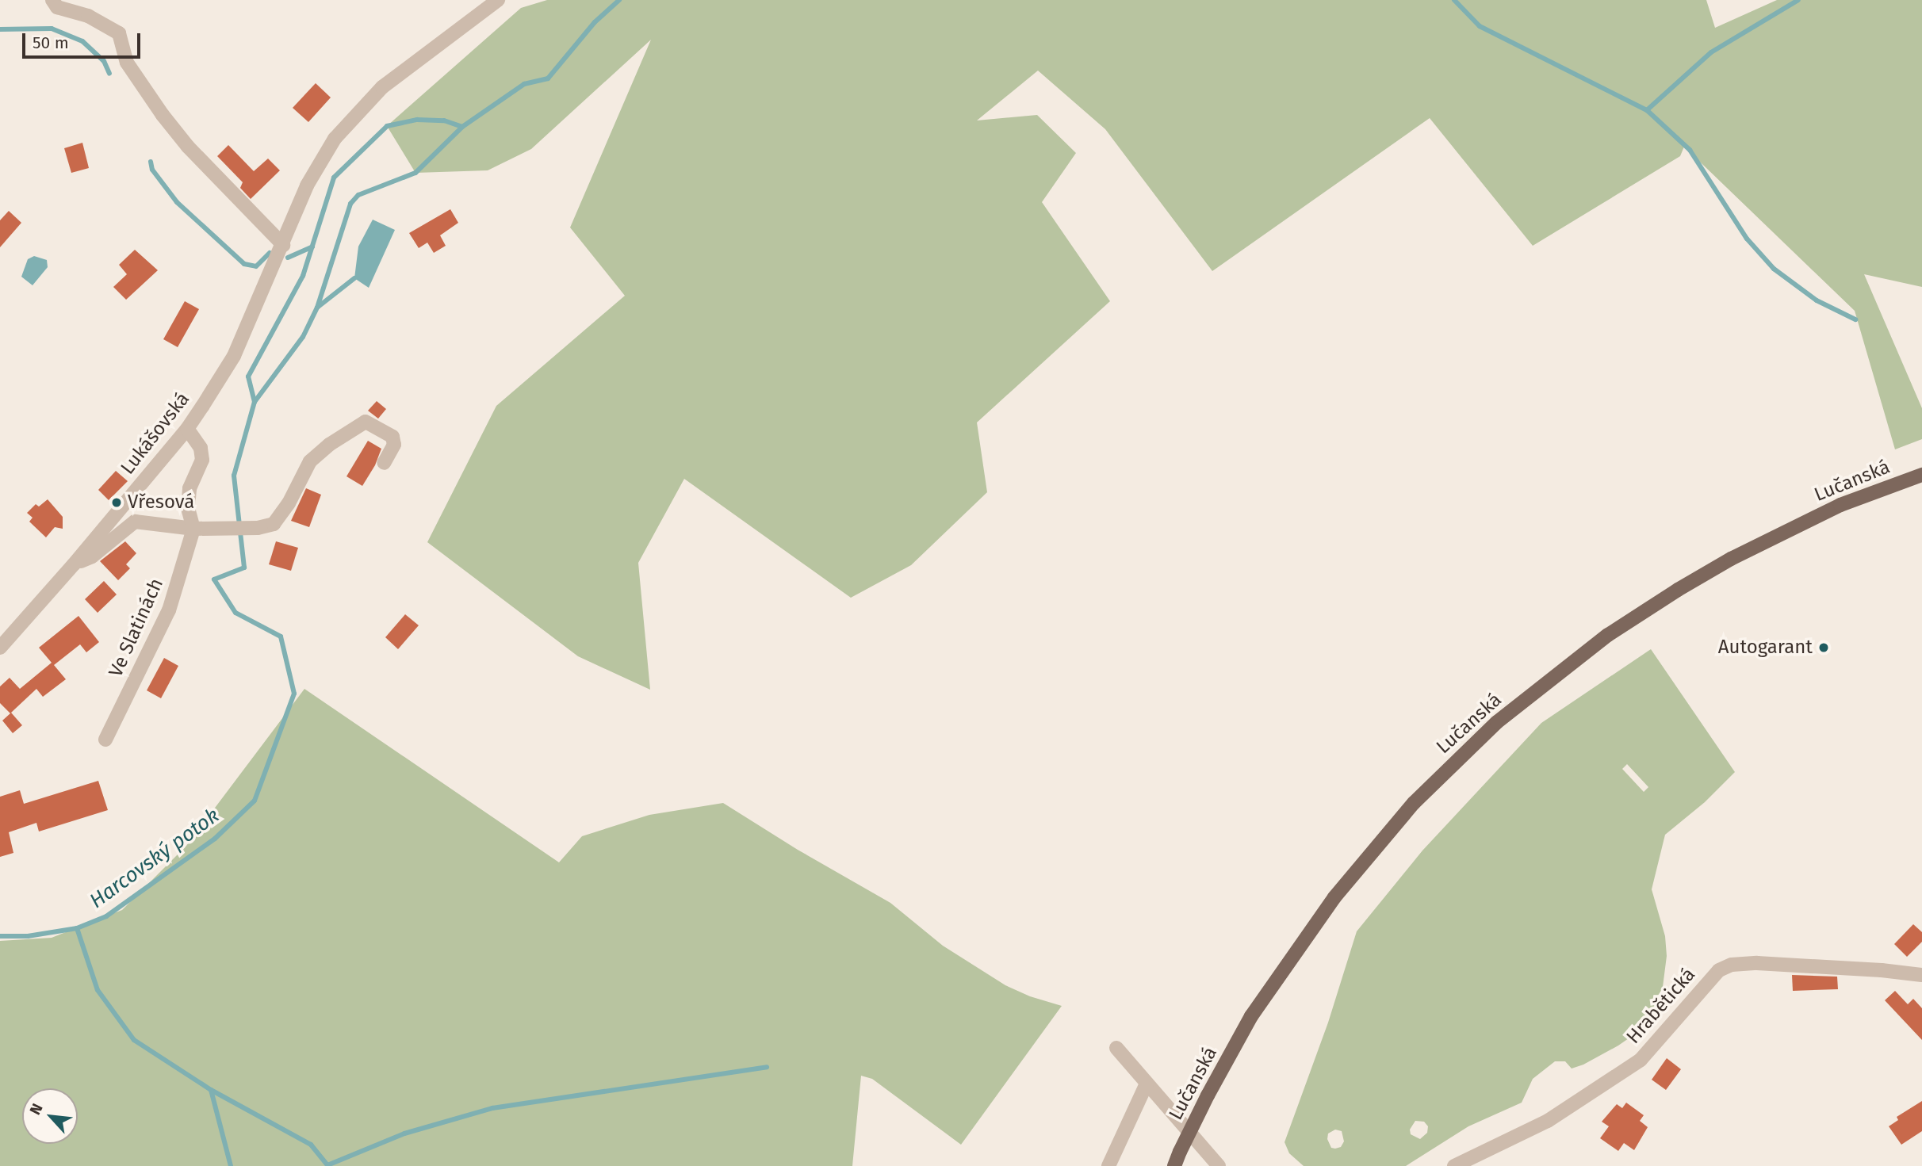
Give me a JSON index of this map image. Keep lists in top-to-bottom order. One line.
{"streets":{"main road":["Lučanská"],"street":["Lukášovská","Ve Slatinách","Hrabětická"]},"crossings":[["Lukášovská","Ve Slatinách"]],"water":["Harcovský potok"],"places":["Vřesová","Autogarant"],"scale_bar":"50 m","north":"top left"}
